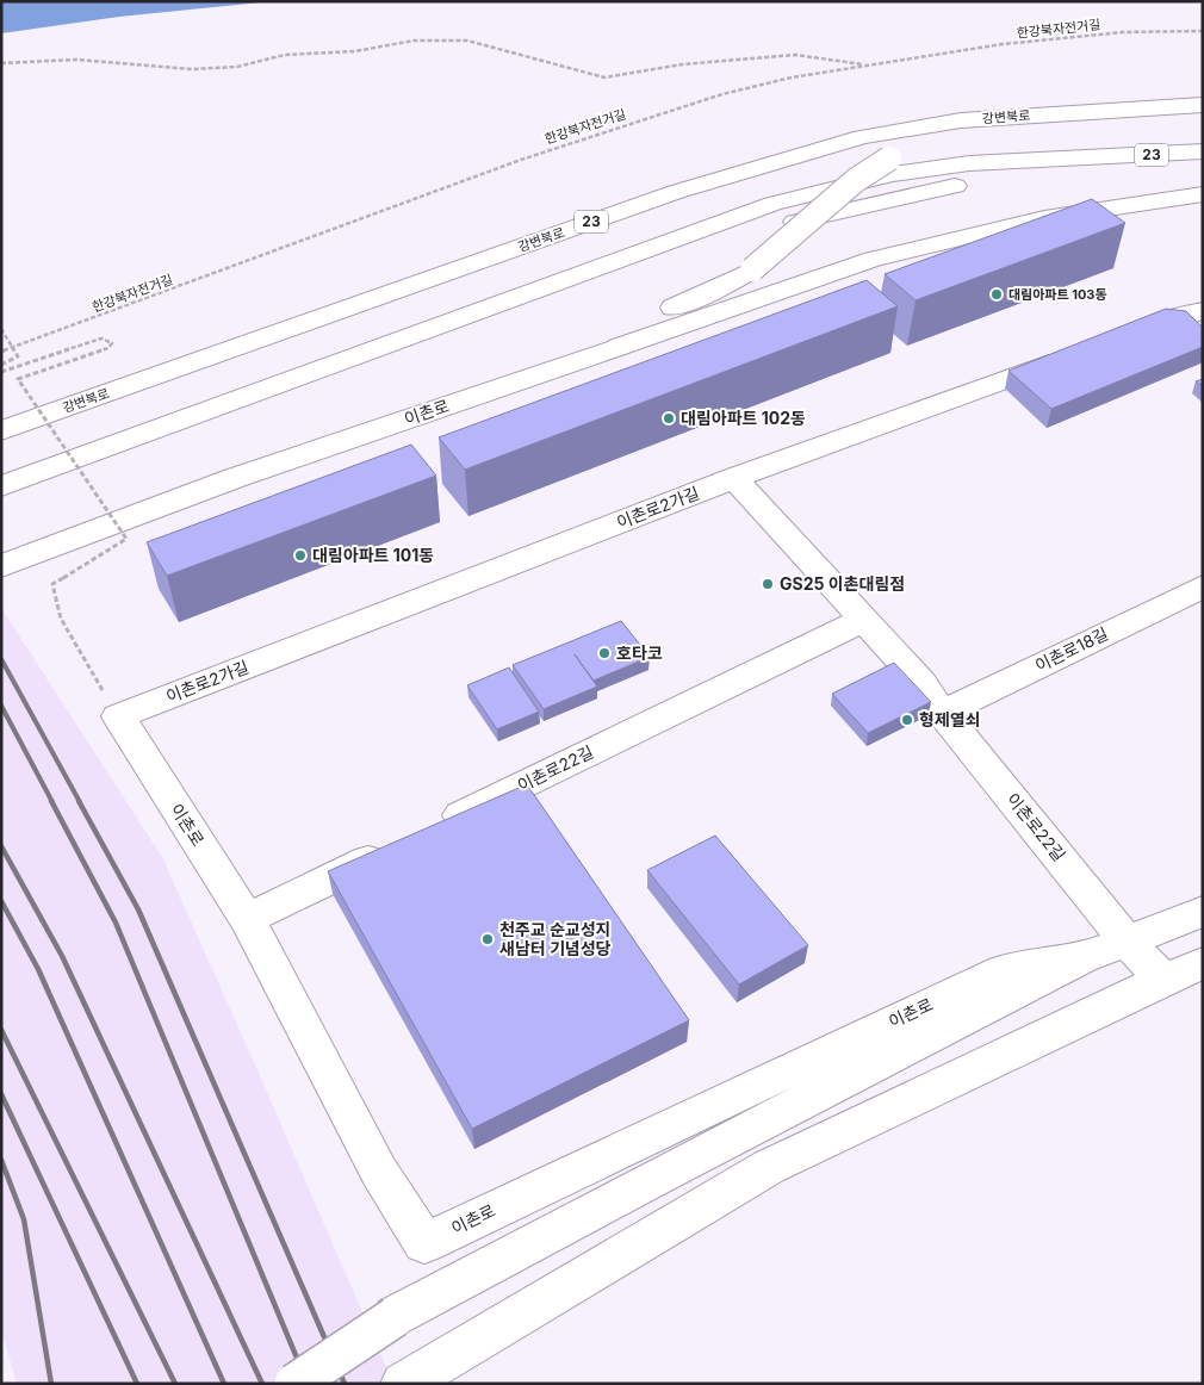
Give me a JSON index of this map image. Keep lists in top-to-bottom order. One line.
{"streets":{"main road":["강변북로","23","이촌로","이촌로2가길","이촌로18길","이촌로22길"],"path":["한강북자전거길"]},"crossings":[["이촌로","이촌로2가길"],["이촌로","이촌로22길"],["이촌로2가길","이촌로22길"],["이촌로18길","이촌로22길"]],"places":["대림아파트 103동","대림아파트 102동","대림아파트 101동","GS25 이촌대림점","호타코","형제열쇠","천주교 순교성지 새남터 기념성당"]}
